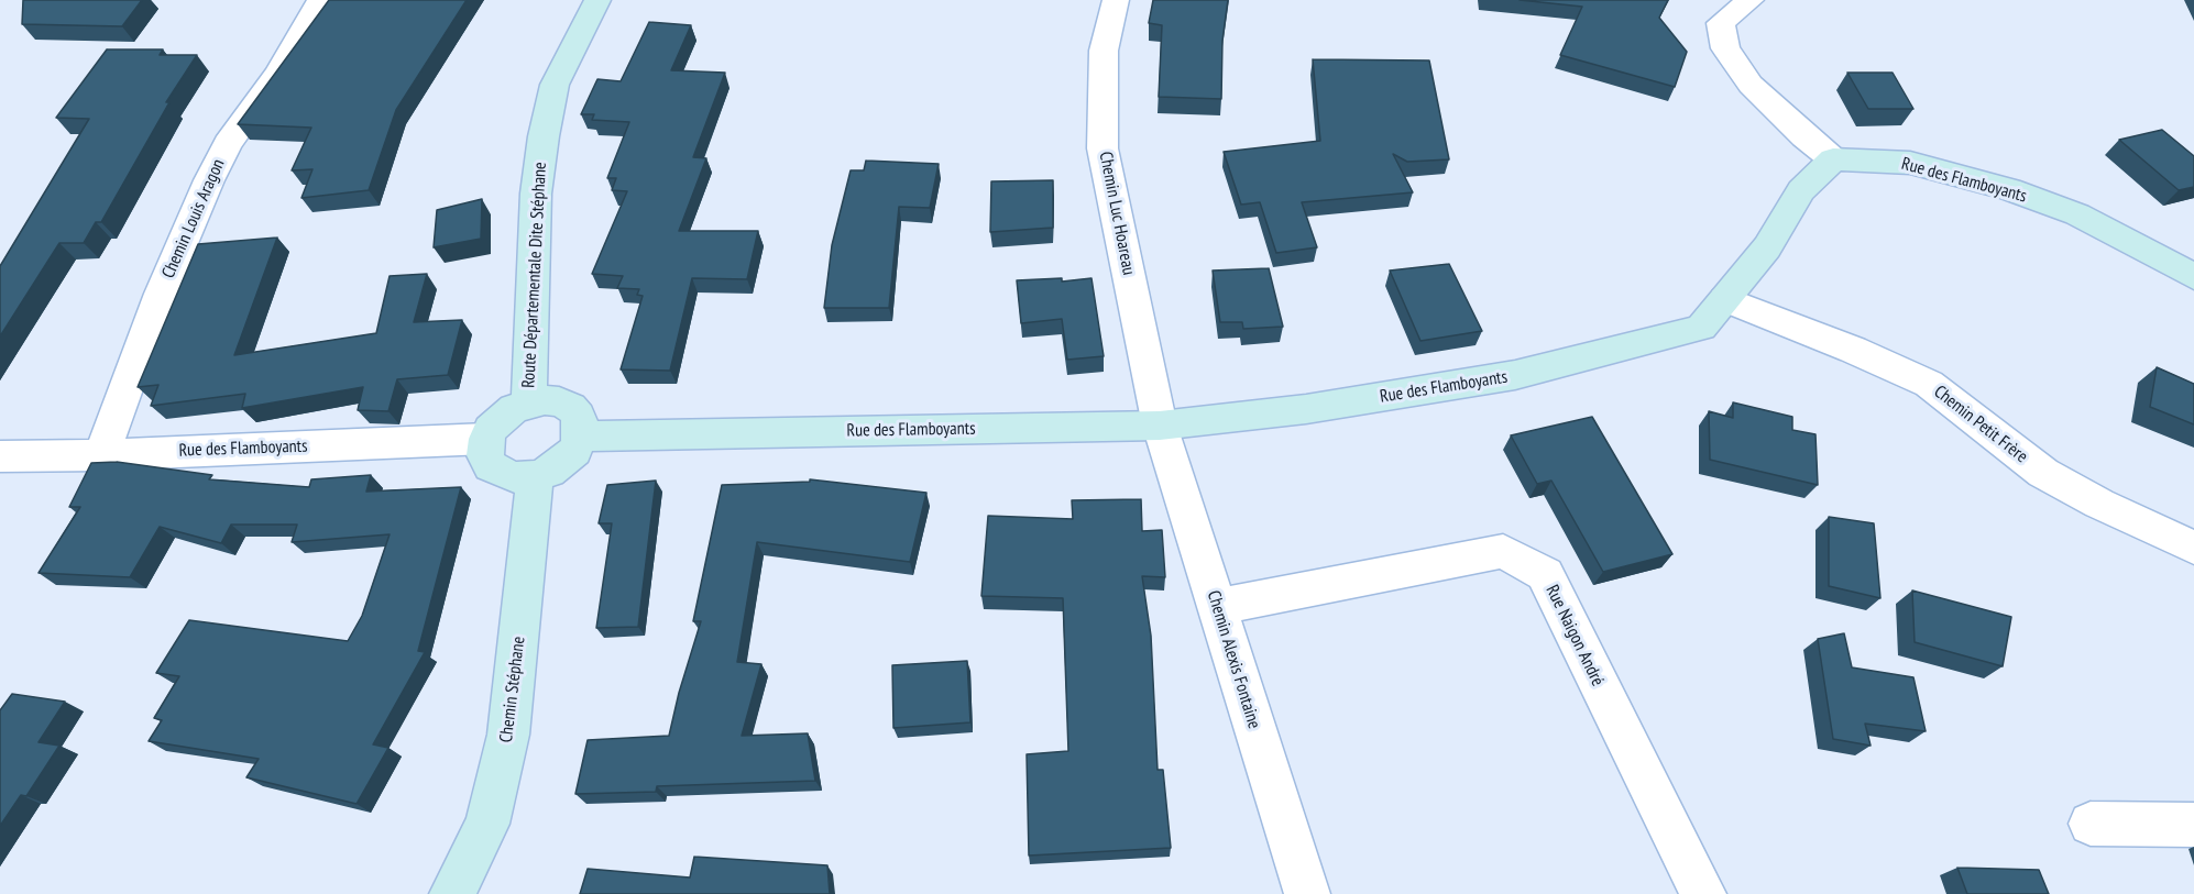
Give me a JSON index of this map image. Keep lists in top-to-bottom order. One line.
{"streets":{"main road":["Rue des Flamboyants","Route Départementale Dite Stéphane","Chemin Stéphane"],"street":["Chemin Luc Hoareau","Chemin Louis Aragon","Chemin Petit Frère","Rue Naigon André","Chemin Alexis Fontaine"]},"crossings":[["Rue des Flamboyants","Chemin Luc Hoareau"],["Rue des Flamboyants","Chemin Louis Aragon"],["Rue des Flamboyants","Route Départementale Dite Stéphane"],["Rue des Flamboyants","Chemin Petit Frère"],["Rue des Flamboyants","Chemin Alexis Fontaine"],["Rue des Flamboyants","Chemin Stéphane"],["Chemin Luc Hoareau","Chemin Alexis Fontaine"],["Route Départementale Dite Stéphane","Chemin Stéphane"],["Rue Naigon André","Chemin Alexis Fontaine"]]}
